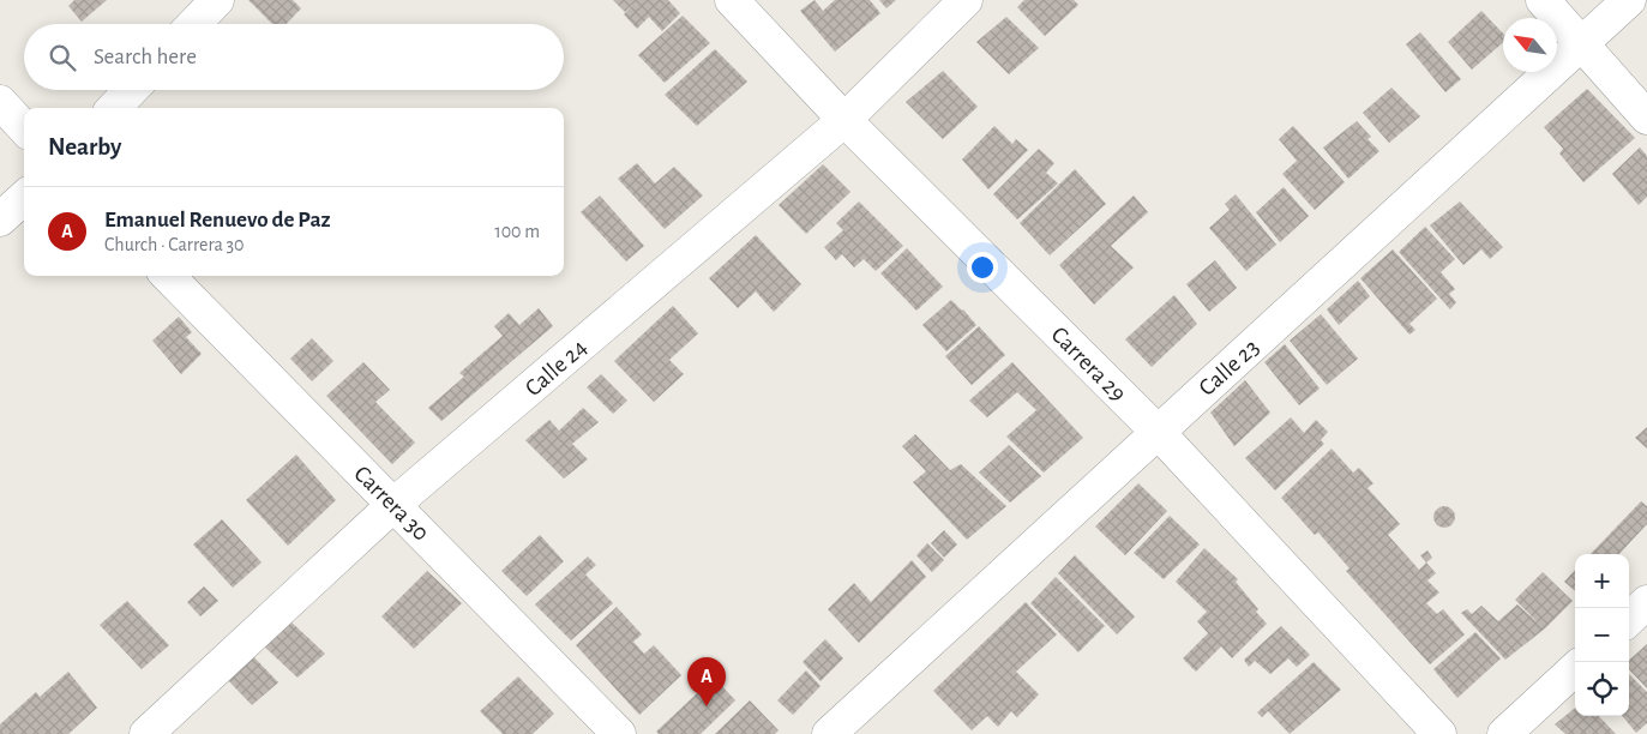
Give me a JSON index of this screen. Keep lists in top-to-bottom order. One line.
{"streets":{"street":["Carrera 29","Calle 24","Calle 23","Carrera 30"]},"crossings":[["Carrera 29","Calle 24"],["Carrera 29","Calle 23"],["Calle 24","Carrera 30"]],"north":"top left","page":{"search":"Search here","heading":"Nearby","list":[{"mark":"A","name":"Emanuel Renuevo de Paz","note":"Church · Carrera 30","value":"100 m"}],"map_buttons":["+","−"],"pins":"A"}}
